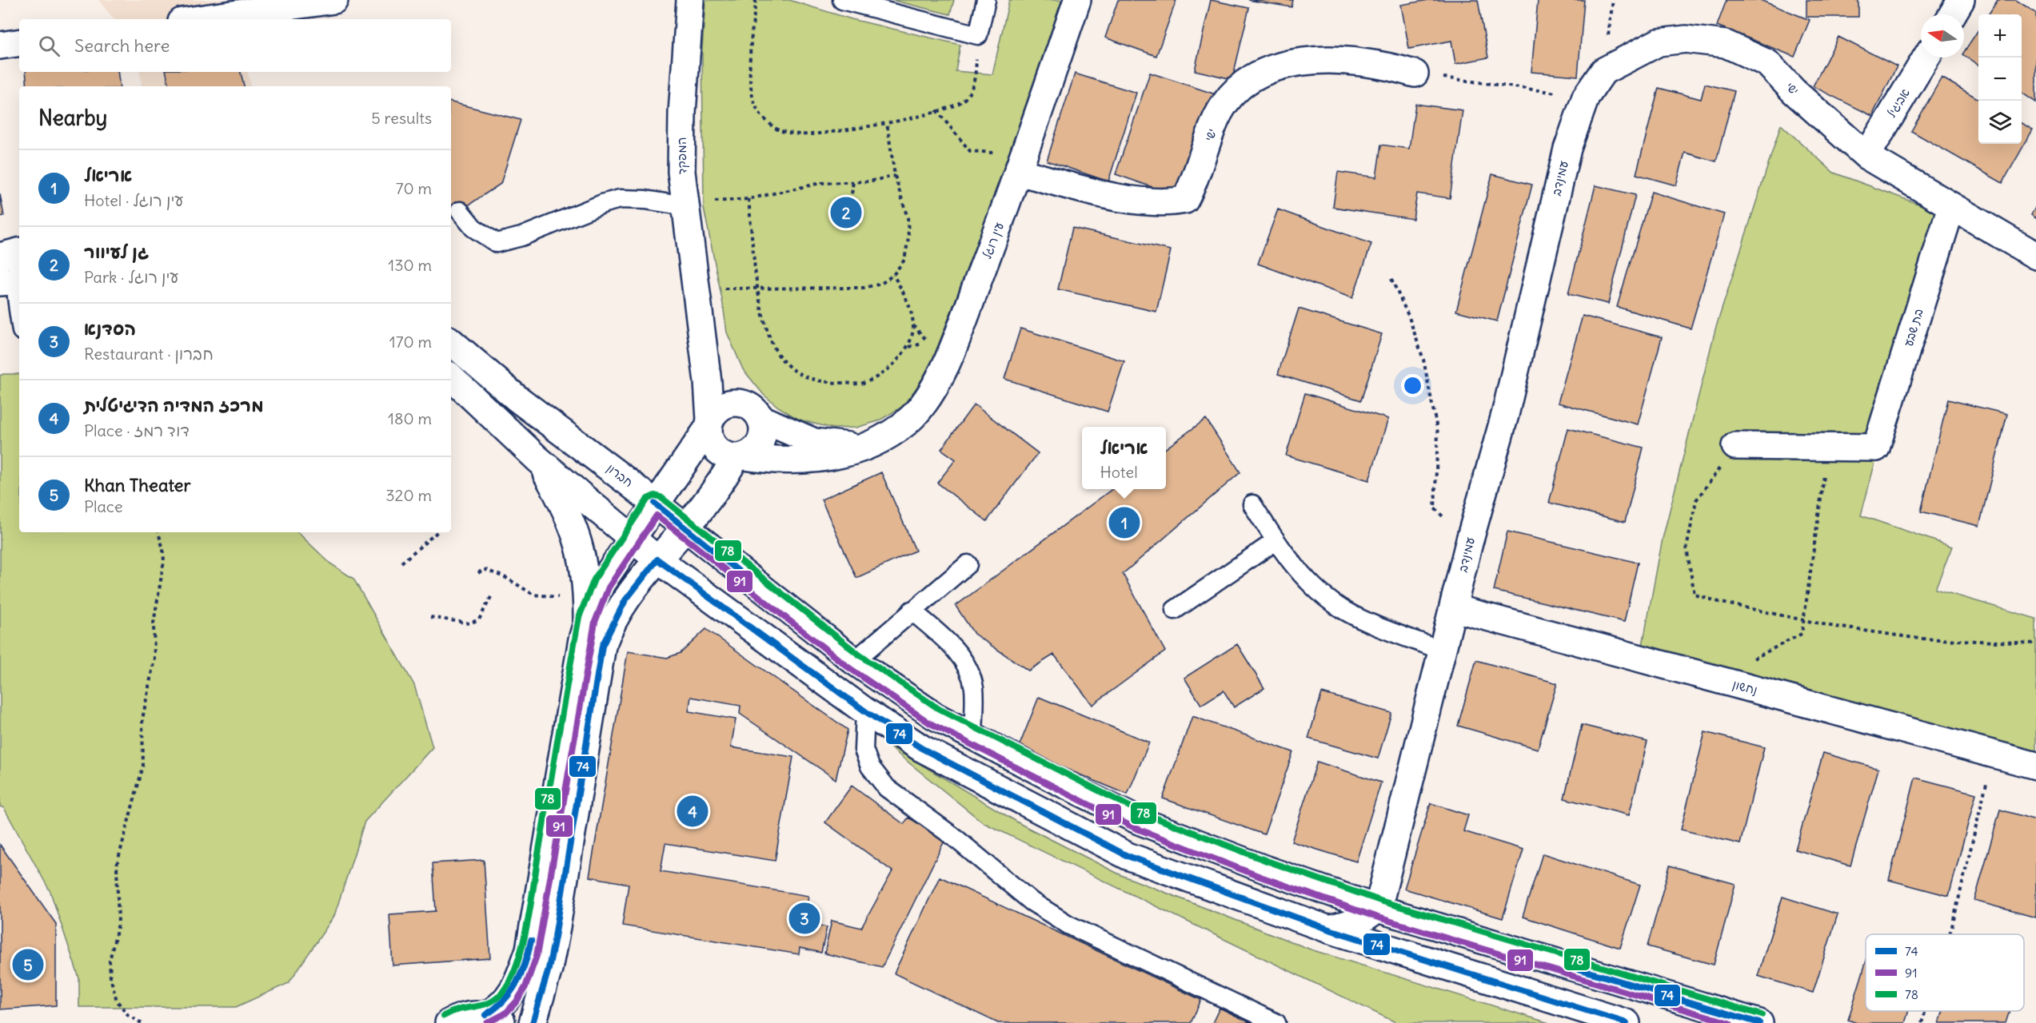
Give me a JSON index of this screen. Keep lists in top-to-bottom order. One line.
{"streets":{"main road":["ישי","אביגיל","המפקד","עמינדב","עין רוגל","בת שבע","חברון","נחשון"]},"crossings":[["ישי","אביגיל"],["ישי","עמינדב"],["ישי","עין רוגל"],["ישי","בת שבע"],["המפקד","עין רוגל"],["עמינדב","חברון"],["עמינדב","נחשון"]],"lines":["transit line 78","transit line 74","transit line 91"],"legend":["74","91","78"],"north":"left","page":{"map_buttons":["+","−"],"search":"Search here","heading":["Nearby","5 results"],"list":[{"mark":"1","name":"אריאל","note":"Hotel · עין רוגל","value":"70 m"},{"mark":"2","name":"גן לעיוור","note":"Park · עין רוגל","value":"130 m"},{"mark":"3","name":"הסדנא","note":"Restaurant · חברון","value":"170 m"},{"mark":"4","name":"מרכז המדיה הדיגיטלית","note":"Place · דוד רמז","value":"180 m"},{"mark":"5","name":"Khan Theater","note":"Place","value":"320 m"}],"pins":["2","1","4","3","5"],"popup":["אריאל","Hotel"]}}
